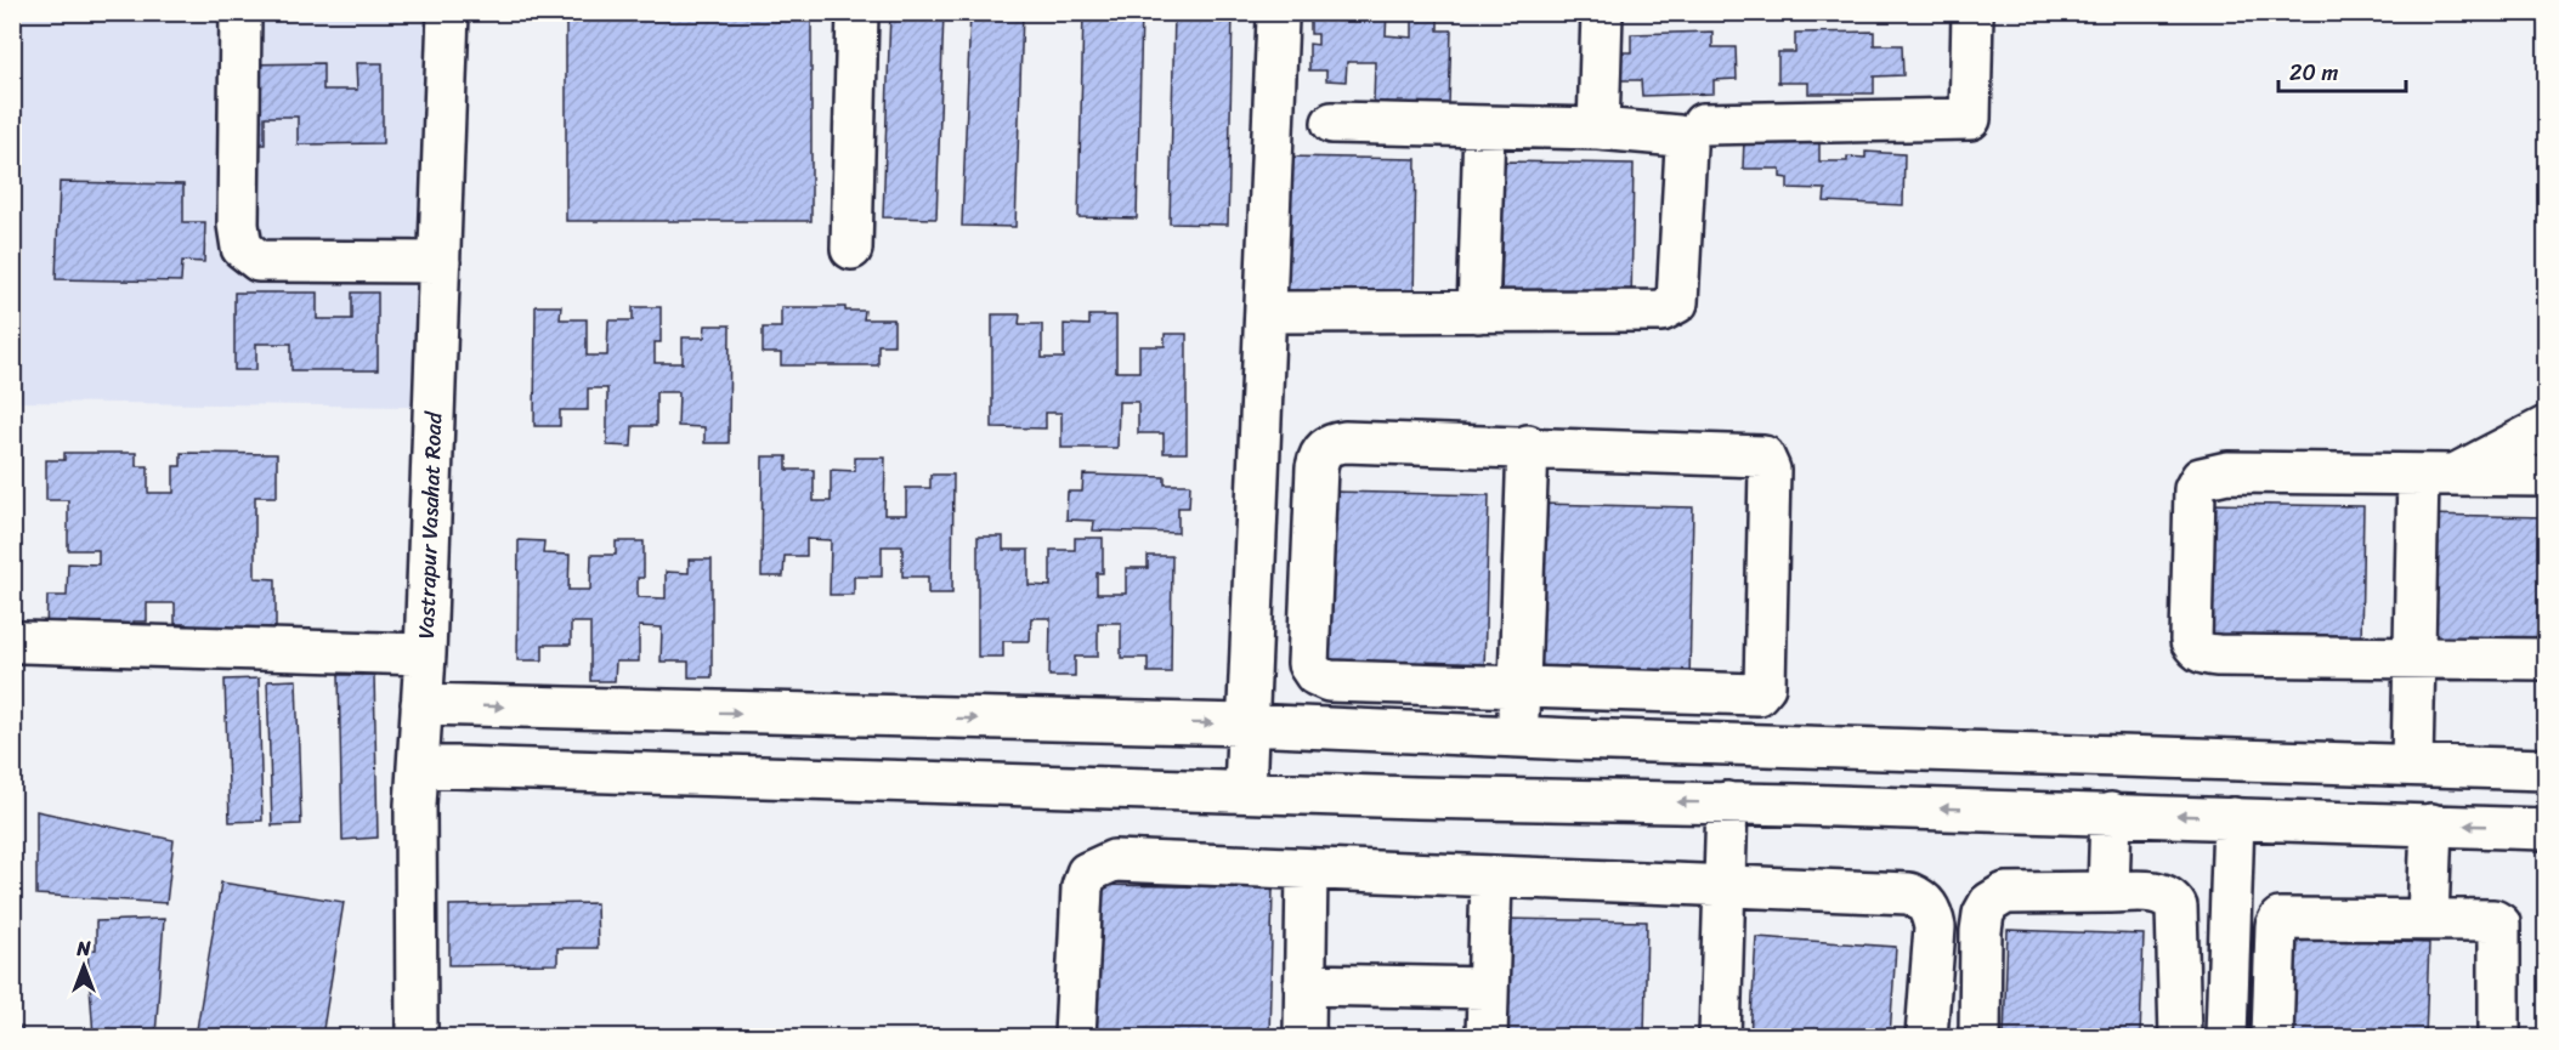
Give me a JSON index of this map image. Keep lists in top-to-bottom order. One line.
{"streets":{"street":["Vastrapur Vasahat Road"]},"scale_bar":"20 m","north":"top"}
